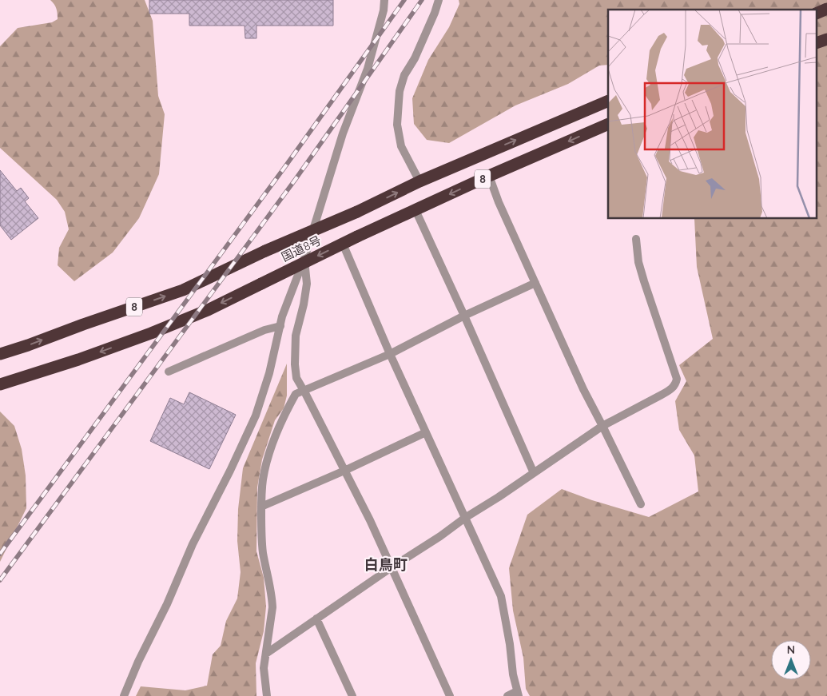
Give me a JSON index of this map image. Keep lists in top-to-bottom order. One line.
{"streets":{"highway":["8","国道8号"]},"districts":["白鳥町"],"north":"top"}
